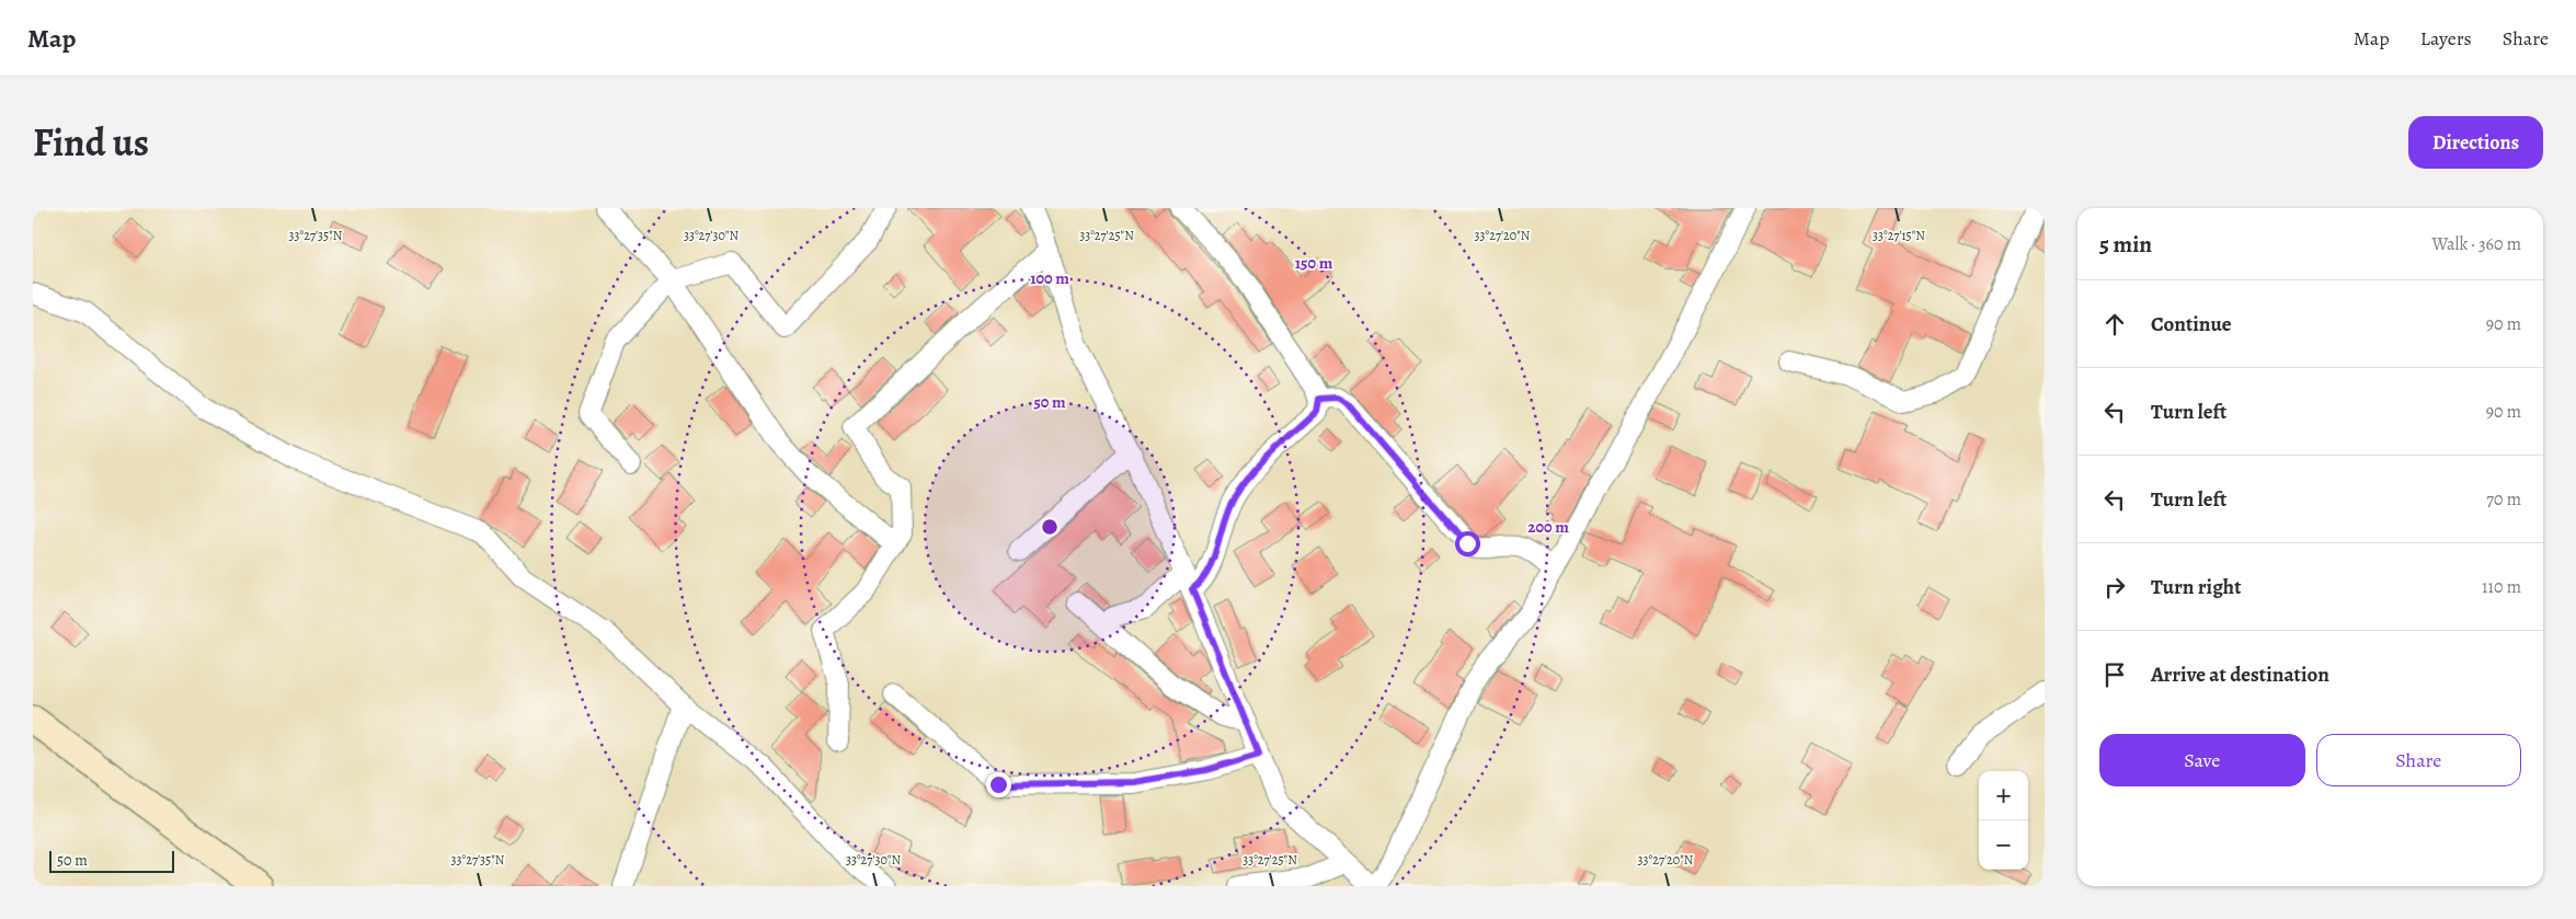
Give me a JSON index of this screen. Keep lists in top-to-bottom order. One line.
{"scale_bar":"50 m","page":{"header":"Map","nav":["Map","Layers","Share"],"title":"Find us","buttons":["Directions",["Save","Share"]],"heading":["5 min","Walk · 360 m"],"list":[["Continue","90 m"],["Turn left","90 m"],["Turn left","70 m"],["Turn right","110 m"],"Arrive at destination"],"map_buttons":["+","−"],"scale":"50 m"},"coordinates":["33°27'30\"N","33°27'20\"N","33°27'35\"N","33°27'25\"N","33°27'15\"N"],"rings":["150 m","100 m","50 m","200 m"]}
